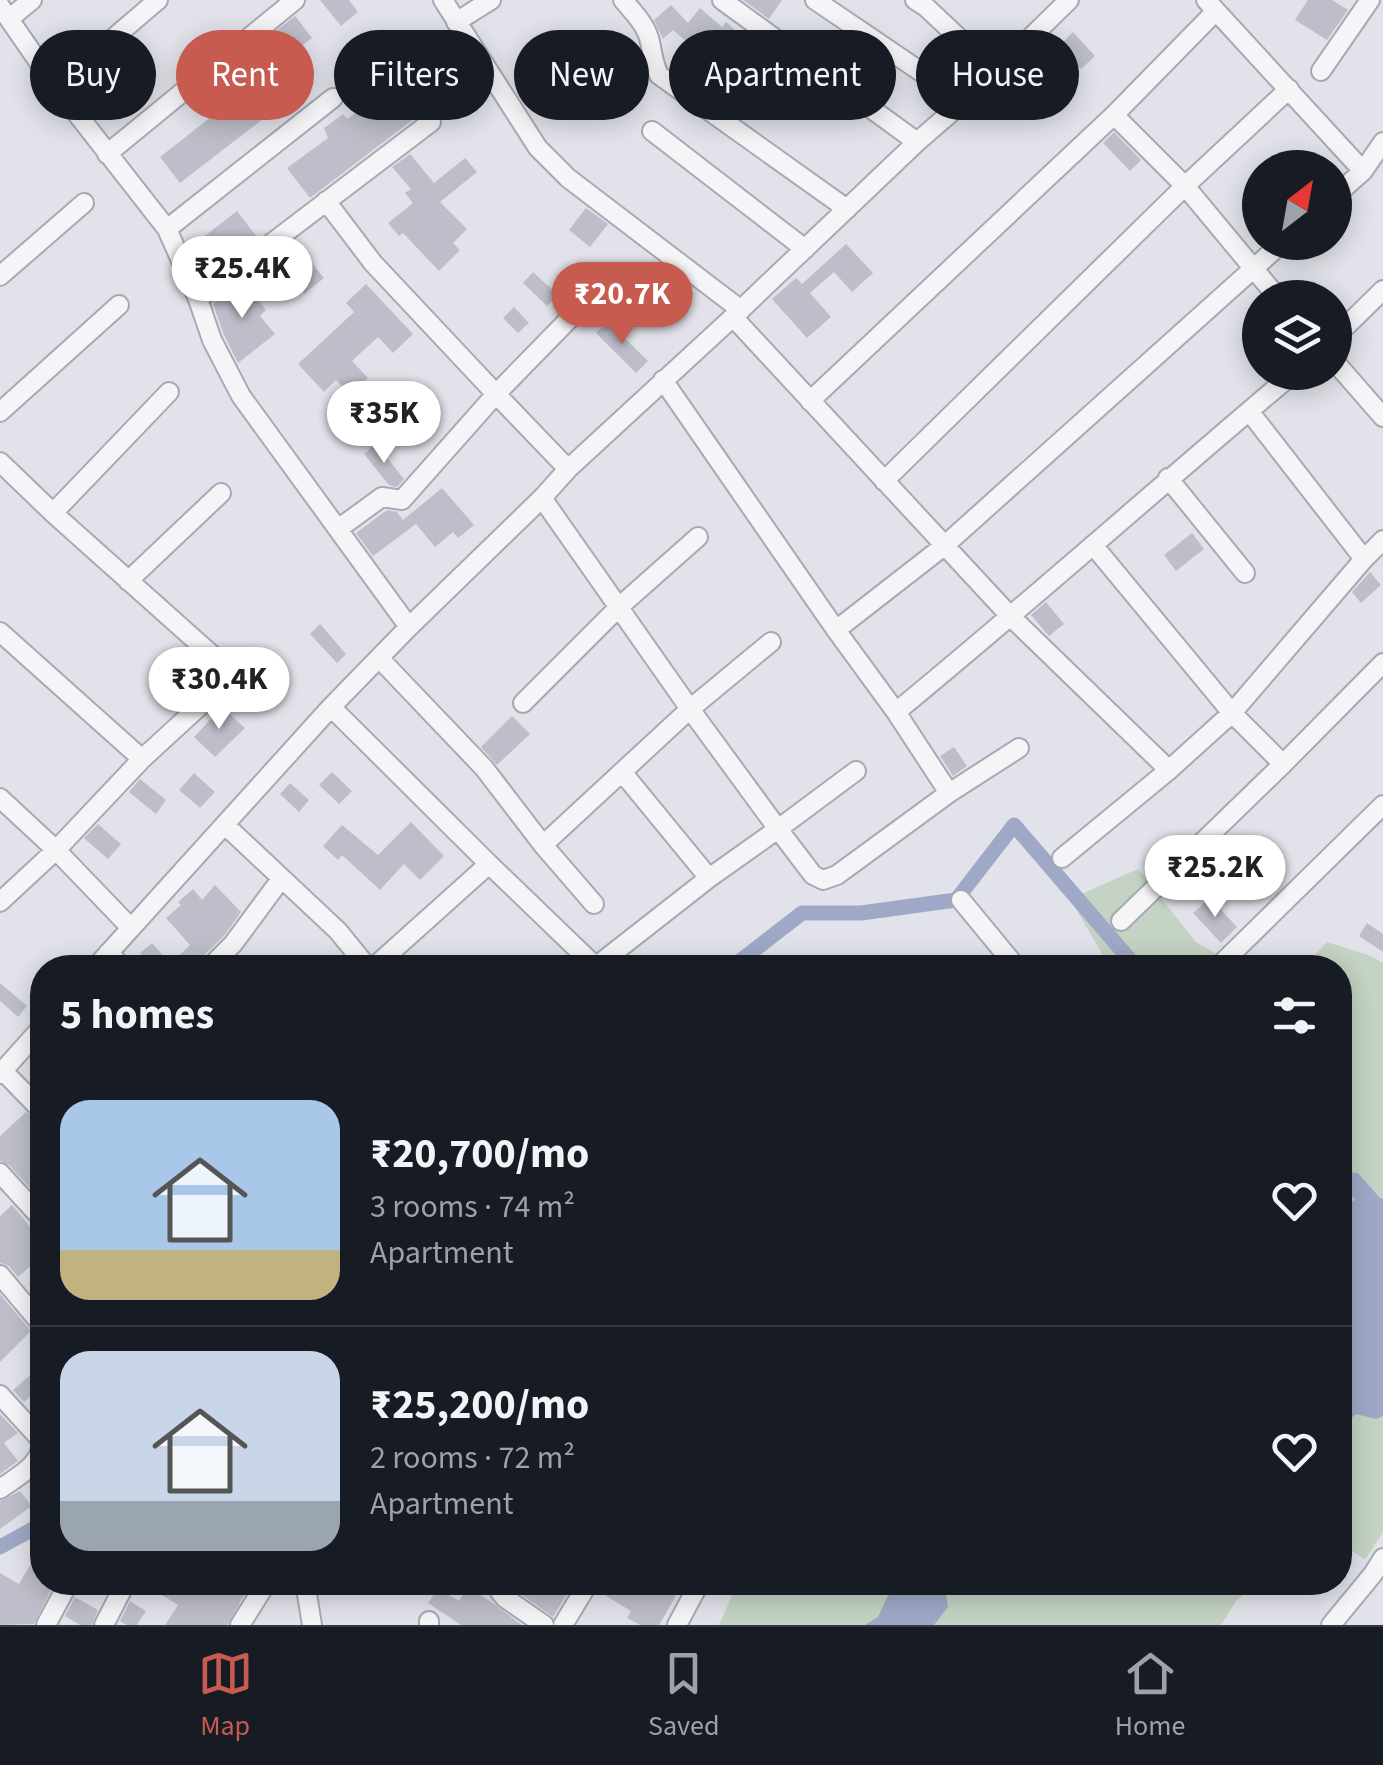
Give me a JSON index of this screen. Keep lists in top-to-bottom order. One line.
{"north":"top right","page":{"chip":["Buy","Rent","Filters","New","Apartment","House"],"price":["₹25.4K","₹20.7K","₹35K","₹30.4K","₹25.2K"],"heading":"5 homes","list":[{"name":"₹20,700/mo","note":"3 rooms · 74 m² · Apartment"},{"name":"₹25,200/mo","note":"2 rooms · 72 m² · Apartment"}],"tabs":["Map","Saved","Home"]}}
